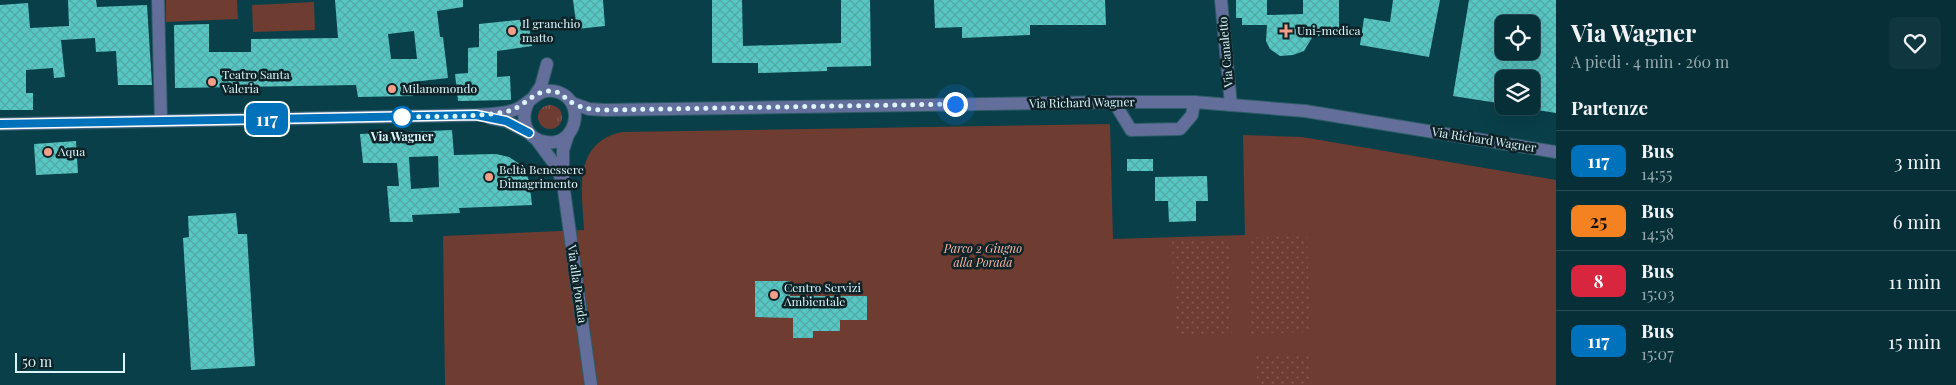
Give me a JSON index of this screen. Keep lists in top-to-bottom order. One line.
{"streets":{"street":["Via Canaletto","Via Richard Wagner","Via alla Porada"]},"crossings":[["Via Canaletto","Via Richard Wagner"],["Via Richard Wagner","Via alla Porada"]],"parks":["Parco 2 Giugno alla Porada"],"places":{"other":["Il granchio matto","Teatro Santa Valeria","Milanomondo","Via Wagner","Aqua","Beltà Benessere Dimagrimento","Centro Servizi Ambientale"],"health":["Uni-medica"]},"lines":["bus line 117"],"scale_bar":"50 m","page":{"on_map":"117","heading":[["Via Wagner","A piedi · 4 min · 260 m"],"Partenze"],"list":[{"mark":"117","name":"Bus","note":"14:55","value":"3 min"},{"mark":"25","name":"Bus","note":"14:58","value":"6 min"},{"mark":"8","name":"Bus","note":"15:03","value":"11 min"},{"mark":"117","name":"Bus","note":"15:07","value":"15 min"}],"scale":"50 m"}}
